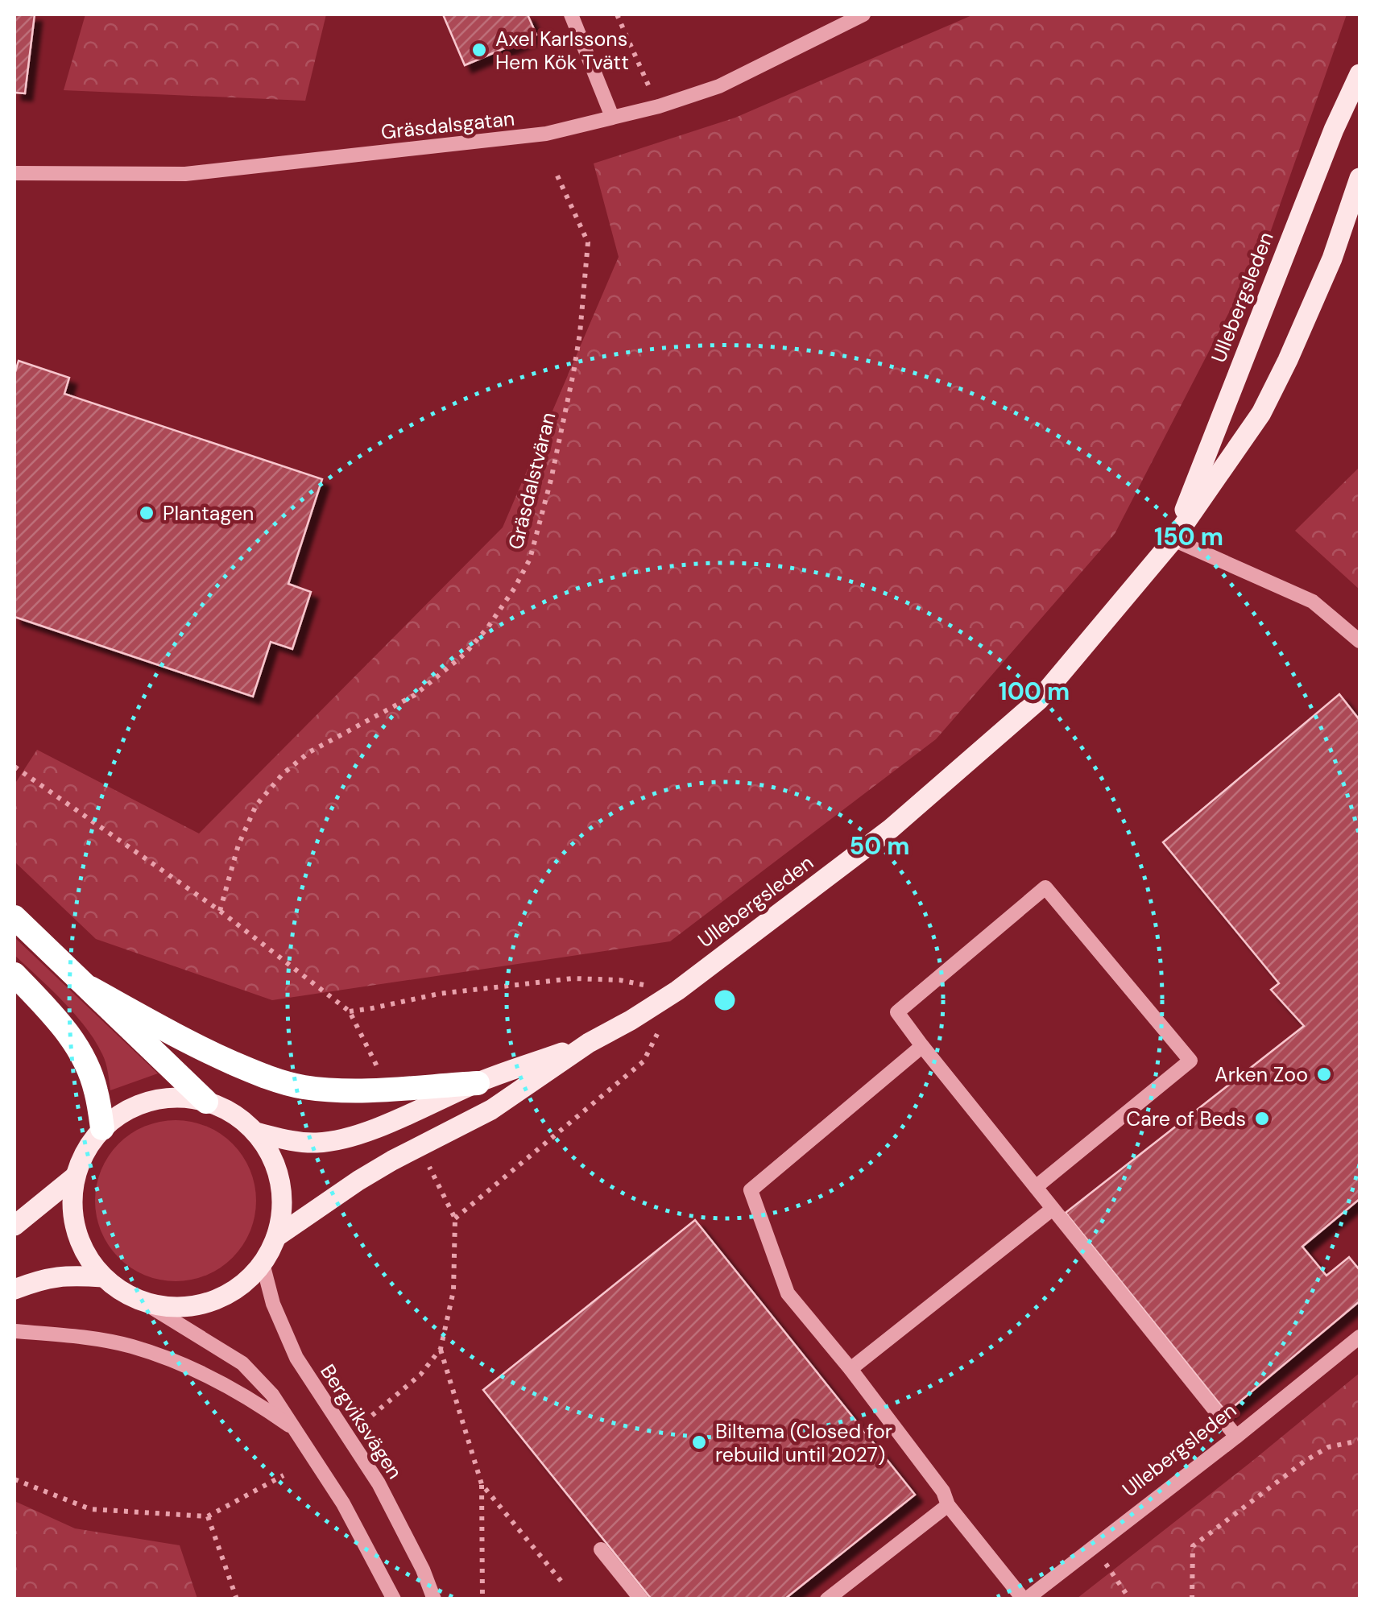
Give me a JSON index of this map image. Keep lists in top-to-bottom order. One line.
{"streets":{"main road":["Ullebergsleden"],"street":["Gräsdalsgatan","Bergviksvägen"],"path":["Gräsdalstväran"]},"crossings":[["Ullebergsleden","Bergviksvägen"]],"places":["Axel Karlssons Hem Kök Tvätt","Plantagen","Arken Zoo","Care of Beds","Biltema (Closed for rebuild until 2027)"],"rings":["150 m","100 m","50 m"]}
